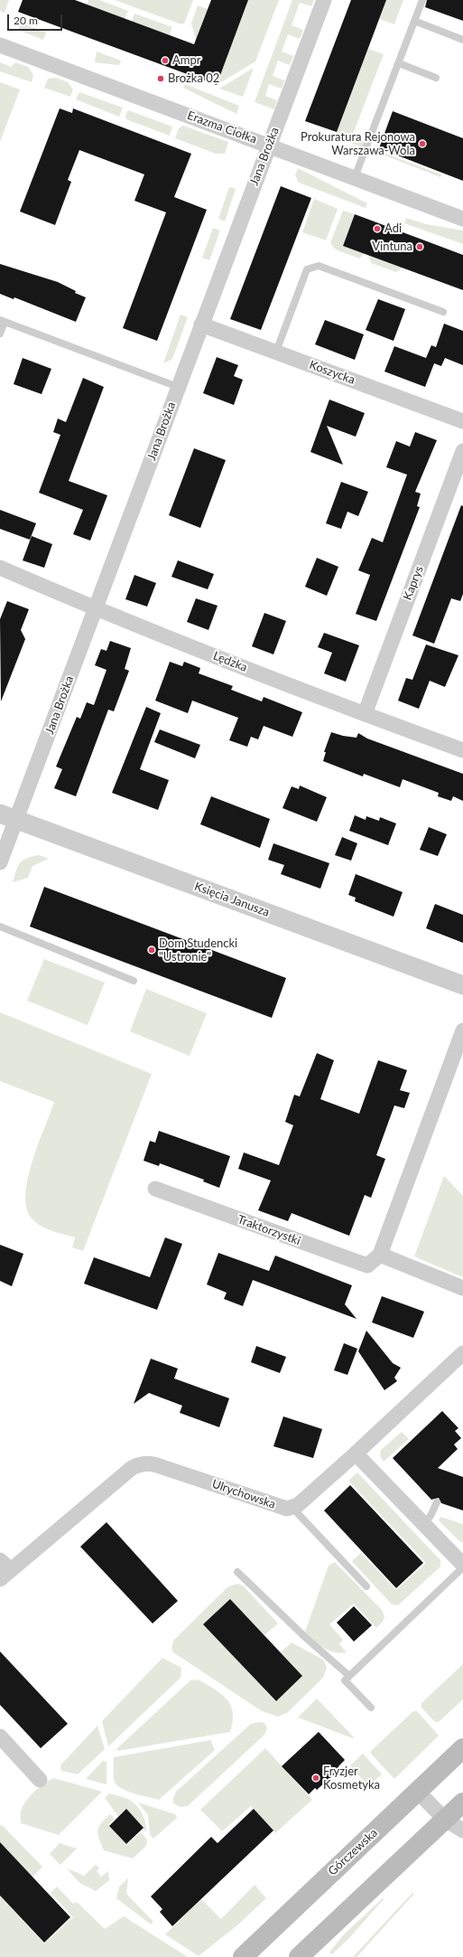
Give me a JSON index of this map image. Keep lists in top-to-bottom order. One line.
{"streets":{"main road":["Górczewska"],"street":["Erazma Ciołka","Jana Brożka","Koszycka","Kaprys","Lędzka","Księcia Janusza","Traktorzystki","Ulrychowska"]},"crossings":[["Erazma Ciołka","Jana Brożka"],["Jana Brożka","Koszycka"],["Jana Brożka","Lędzka"],["Jana Brożka","Księcia Janusza"],["Kaprys","Lędzka"]],"places":["Ampr","Brożka 02","Prokuratura Rejonowa Warszawa-Wola","Adi","Vintuna","Dom Studencki \"Ustronie\"","Fryzjer Kosmetyka"],"scale_bar":"20 m"}
